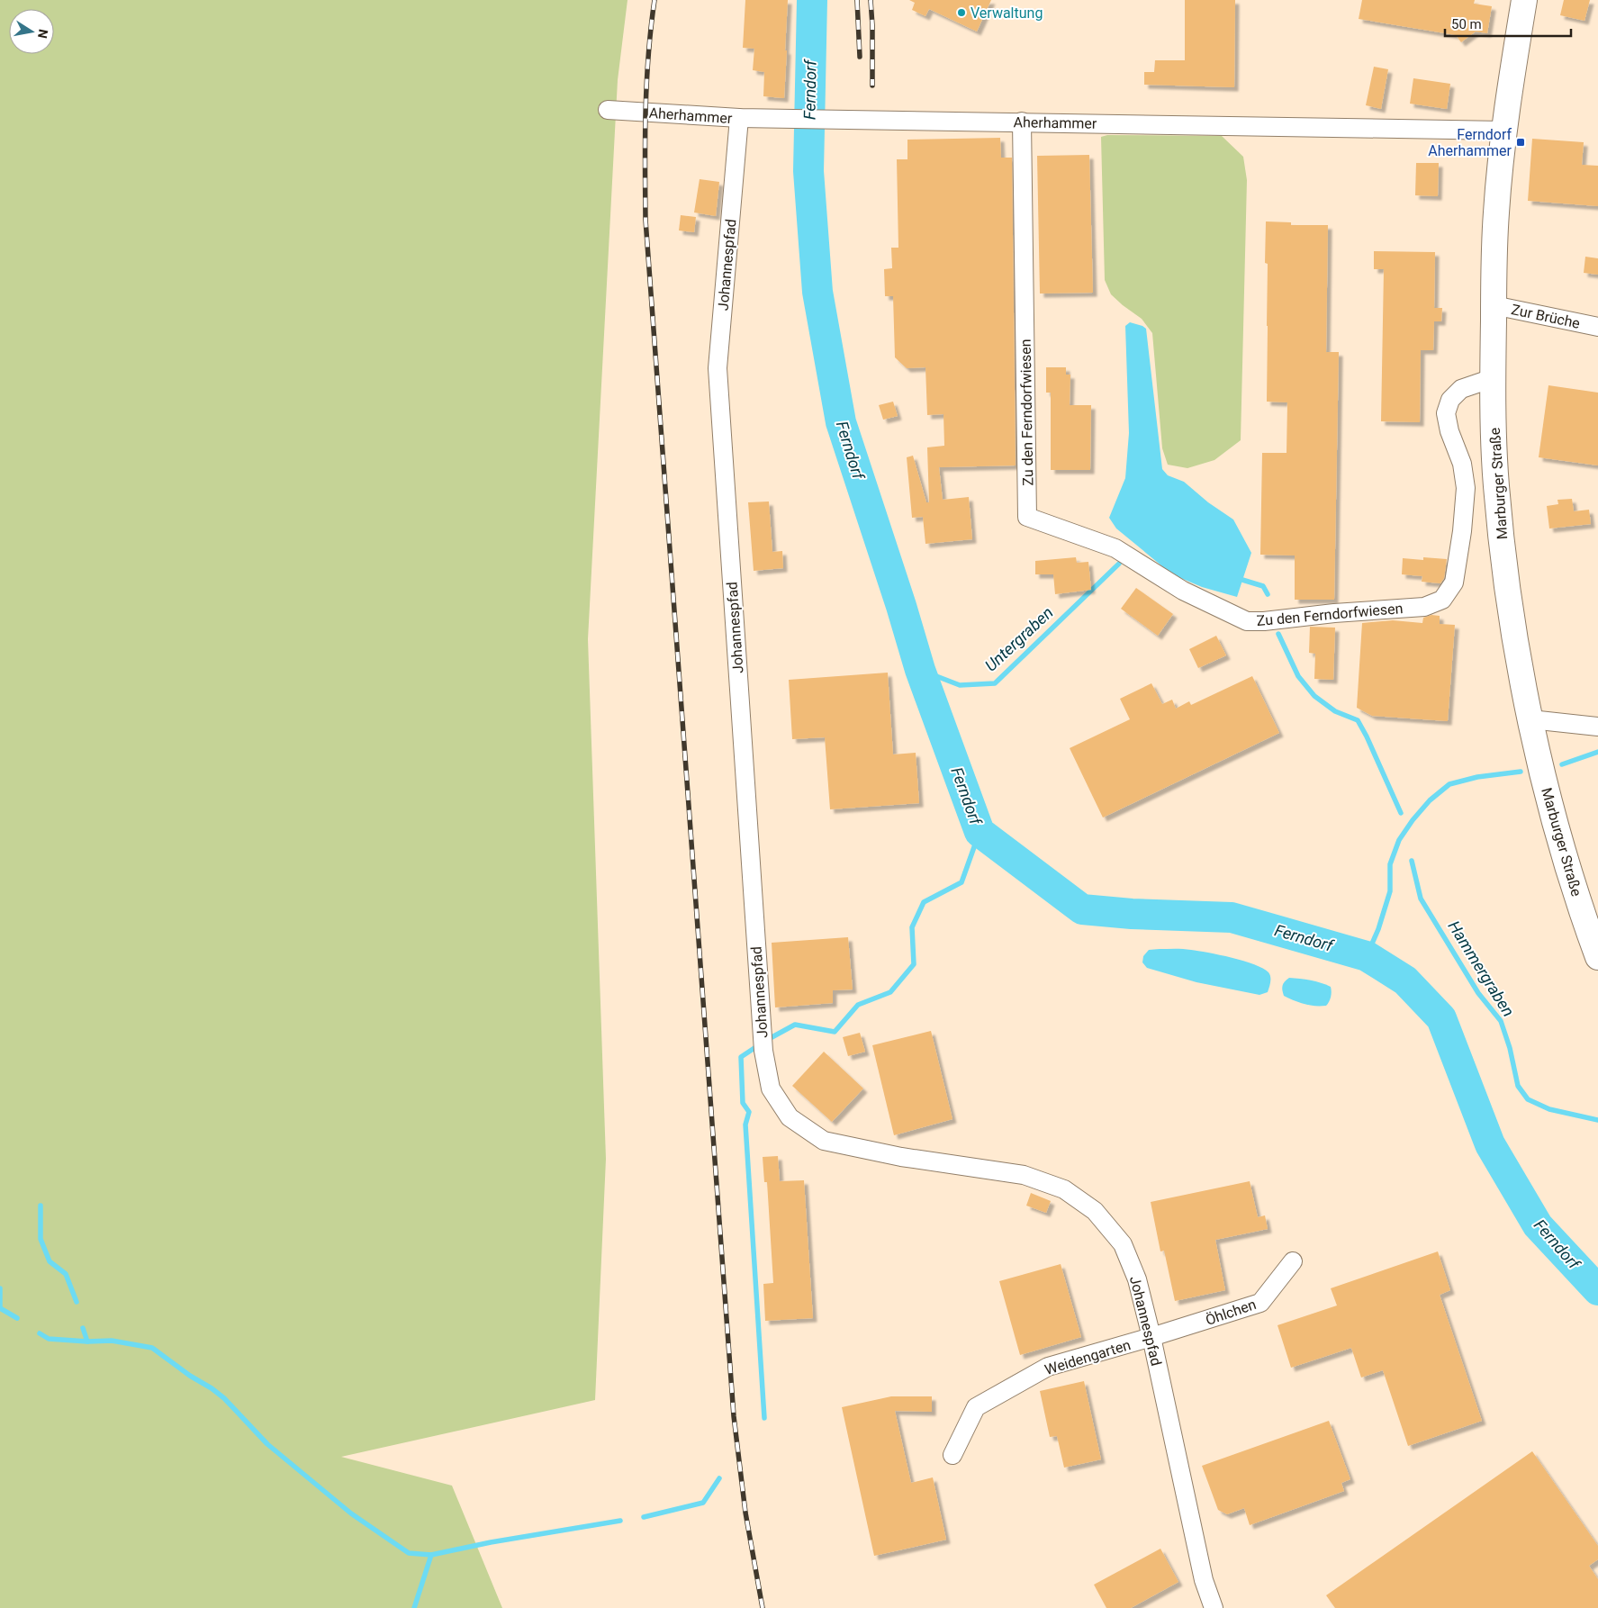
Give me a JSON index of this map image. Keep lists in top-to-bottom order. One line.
{"streets":{"main road":["Marburger Straße"],"street":["Aherhammer","Johannespfad","Zur Brüche","Zu den Ferndorfwiesen","Öhlchen","Weidengarten"]},"crossings":[["Aherhammer","Johannespfad"],["Aherhammer","Zu den Ferndorfwiesen"],["Aherhammer","Marburger Straße"],["Johannespfad","Öhlchen"],["Johannespfad","Weidengarten"],["Zur Brüche","Marburger Straße"],["Zu den Ferndorfwiesen","Marburger Straße"],["Öhlchen","Weidengarten"]],"water":["Ferndorf","Untergraben","Hammergraben"],"places":{"other":["Verwaltung"],"transit":["Ferndorf Aherhammer"]},"scale_bar":"50 m","north":"right"}
